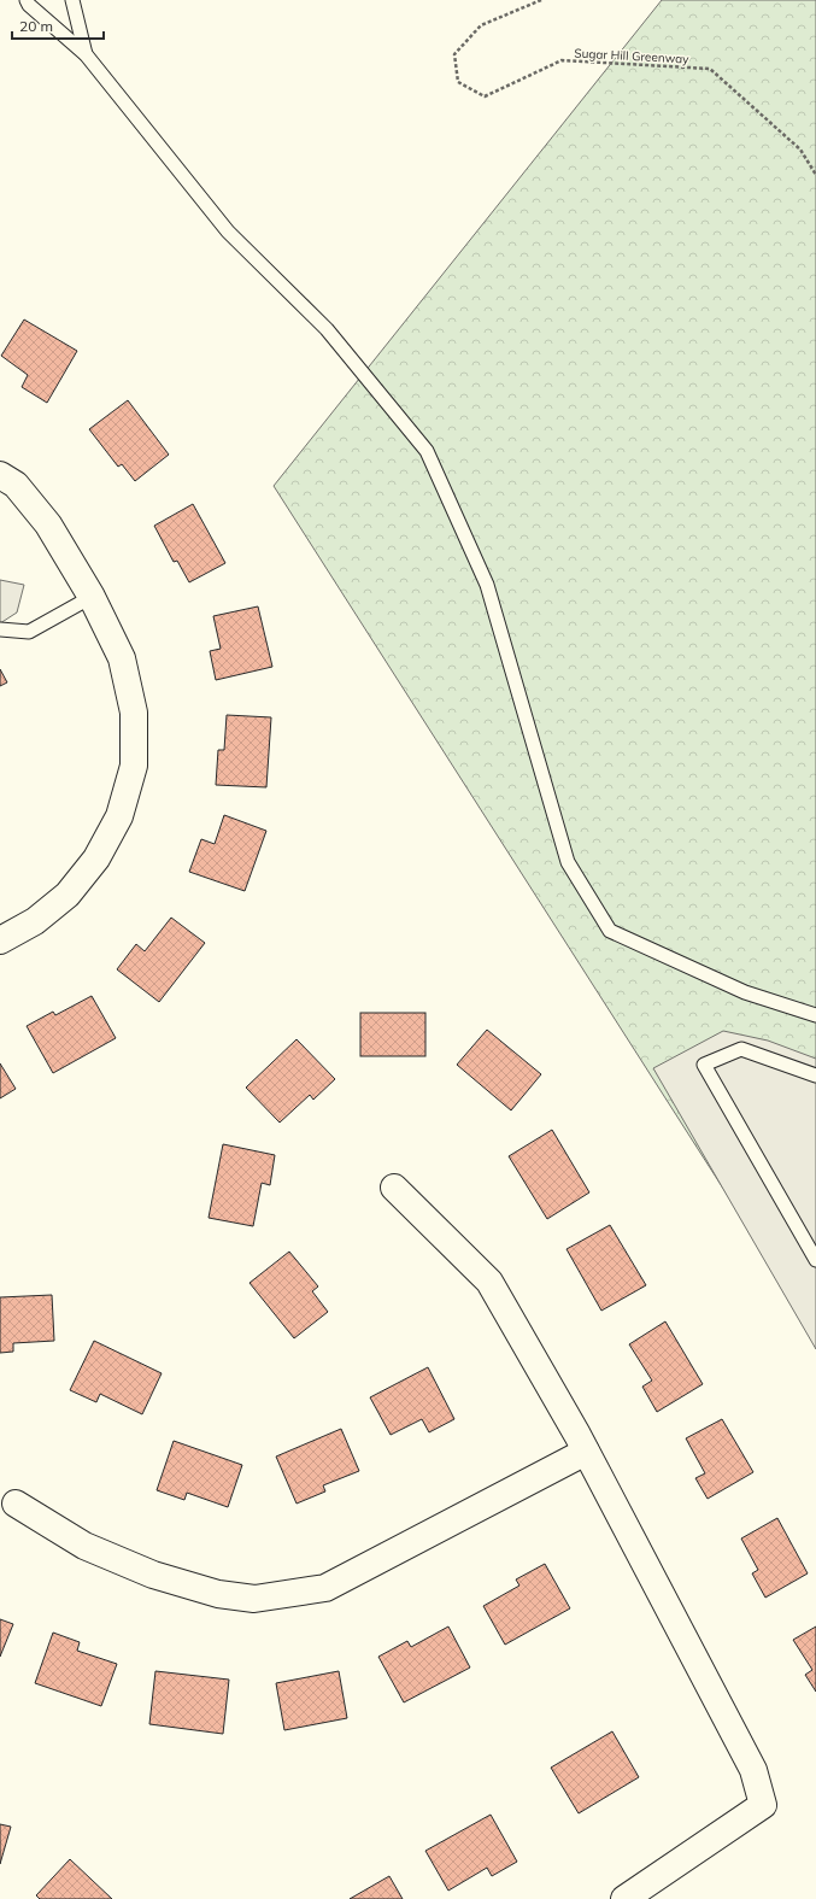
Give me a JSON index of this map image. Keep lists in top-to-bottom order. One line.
{"streets":{"path":["Sugar Hill Greenway"]},"scale_bar":"20 m"}
